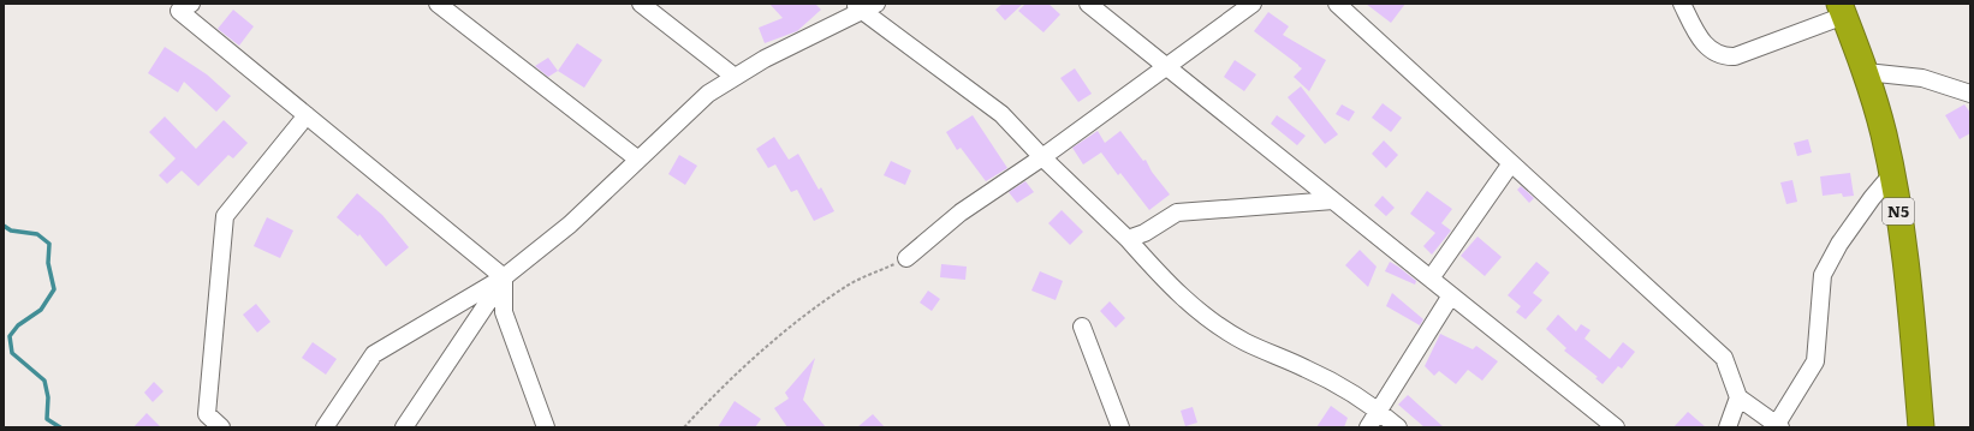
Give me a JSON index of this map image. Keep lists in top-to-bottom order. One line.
{"streets":{"highway":["N5"]}}
